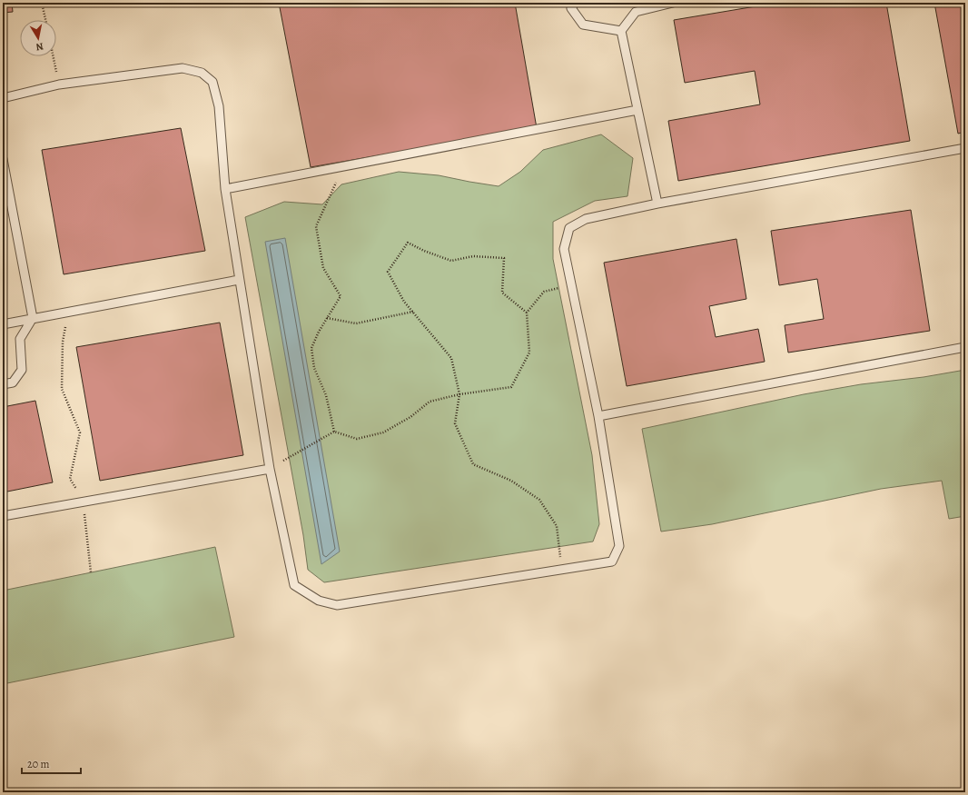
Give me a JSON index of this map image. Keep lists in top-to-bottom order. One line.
{"scale_bar":"20 m","north":"bottom"}
